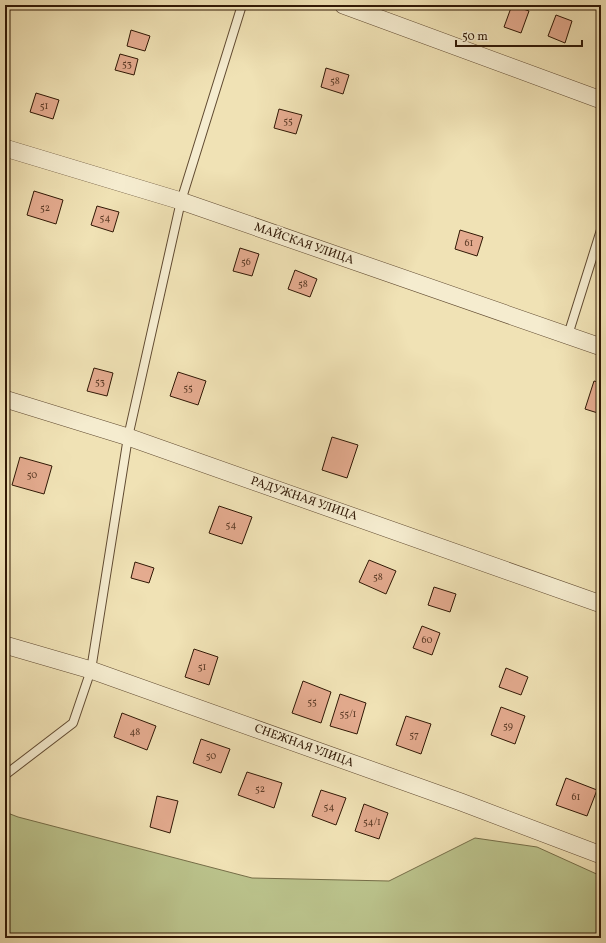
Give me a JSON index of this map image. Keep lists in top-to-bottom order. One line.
{"streets":{"street":["МАЙСКАЯ УЛИЦА","РАДУЖНАЯ УЛИЦА","СНЕЖНАЯ УЛИЦА"]},"house_numbers":["53","58","51","55","52","54","61","56","58","53","55","50","54","58","60","51","55","55/1","59","48","57","50","52","61","54","54/1"],"scale_bar":"50 m"}
